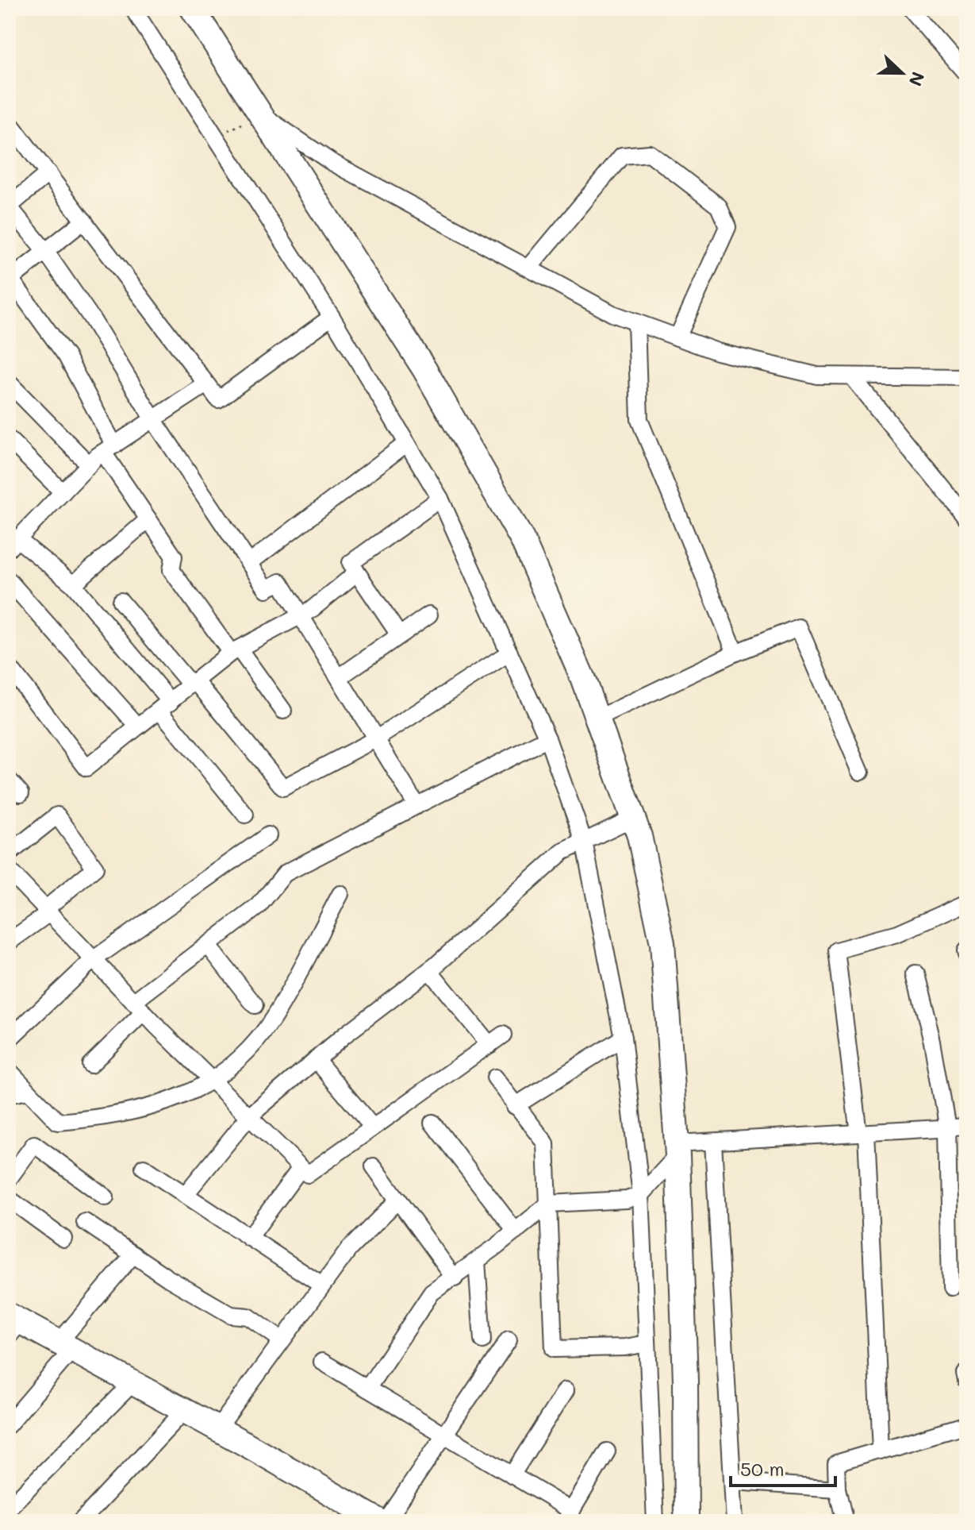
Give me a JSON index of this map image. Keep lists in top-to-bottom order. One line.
{"scale_bar":"50 m","north":"right"}
